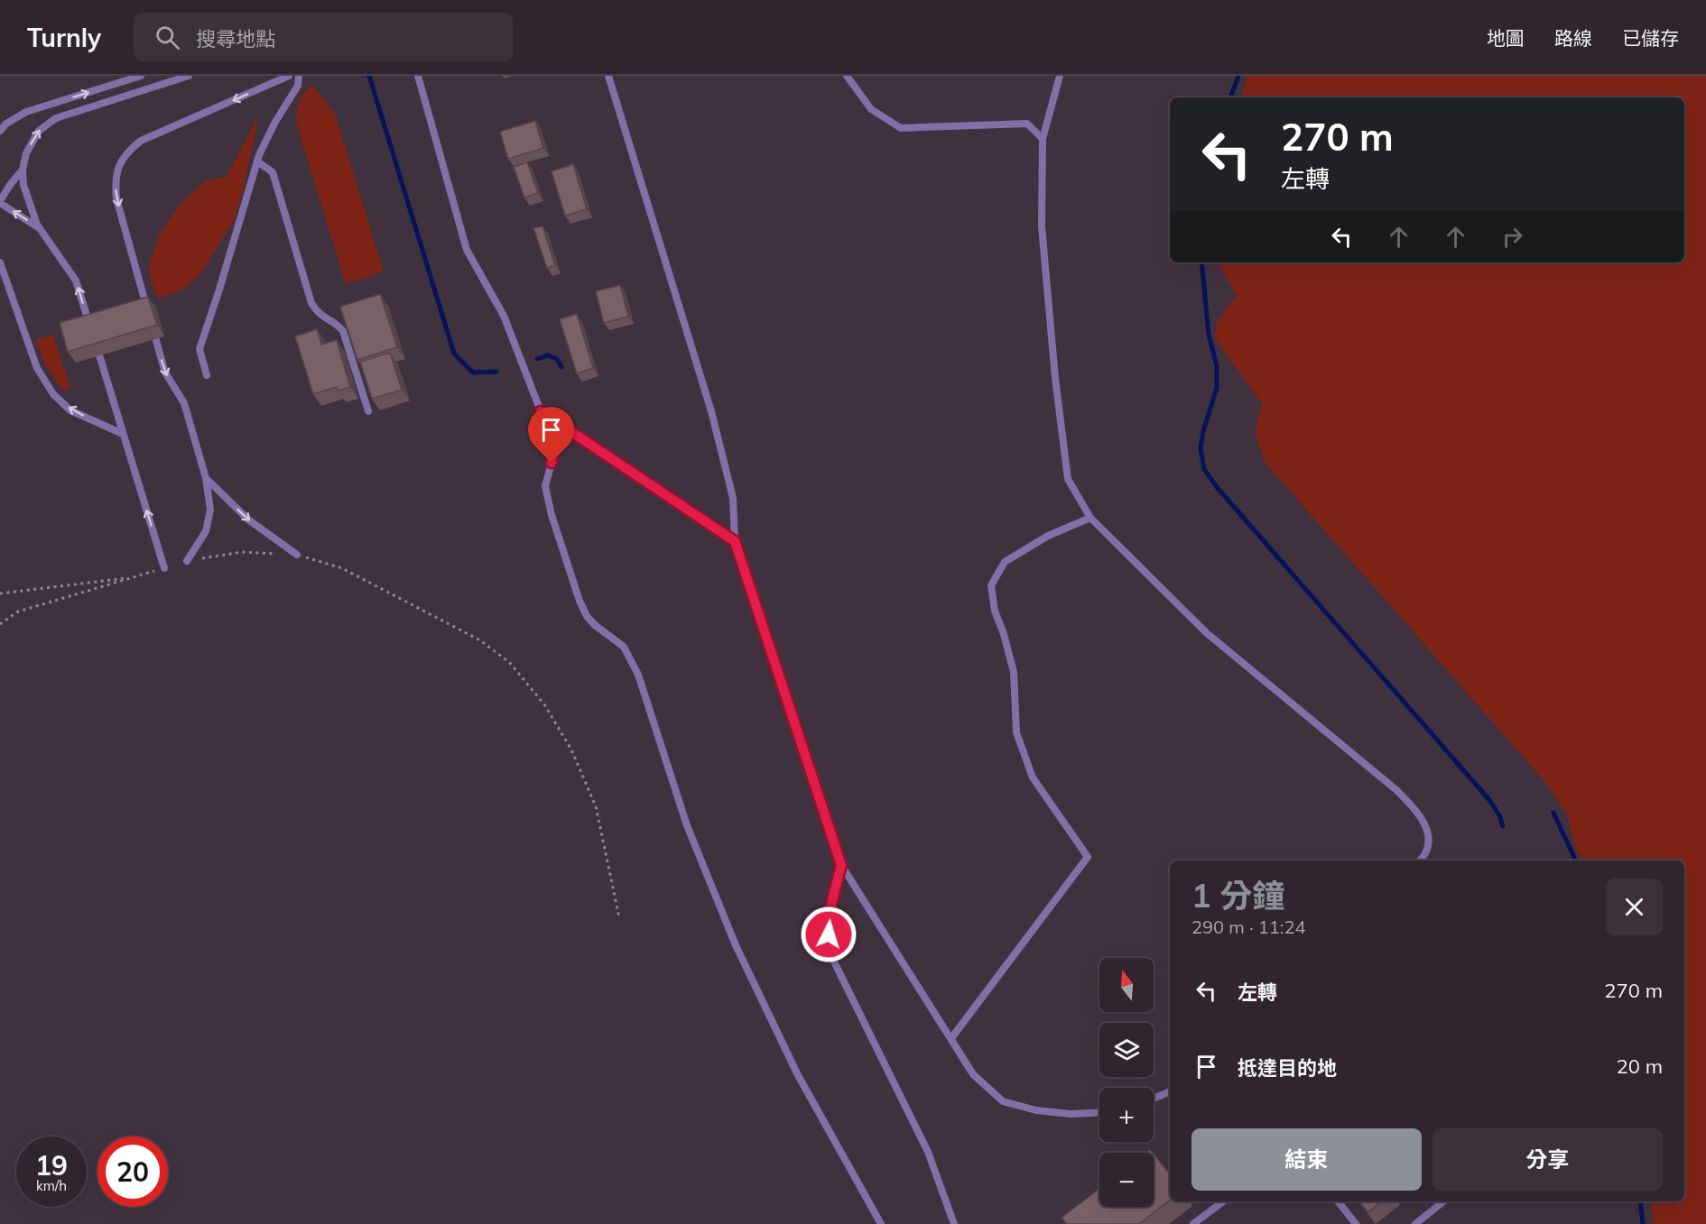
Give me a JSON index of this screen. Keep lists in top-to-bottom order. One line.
{"north":"top","page":{"header":"Turnly","search":"搜尋地點","nav":["地圖","路線","已儲存"],"turn":["270 m","左轉"],"heading":["1 分鐘","290 m · 11:24"],"list":[{"name":"左轉","value":"270 m"},{"name":"抵達目的地","value":"20 m"}],"map_buttons":["+","−"],"buttons":["結束","分享"],"speed":"19 km/h","limit":"20"}}
